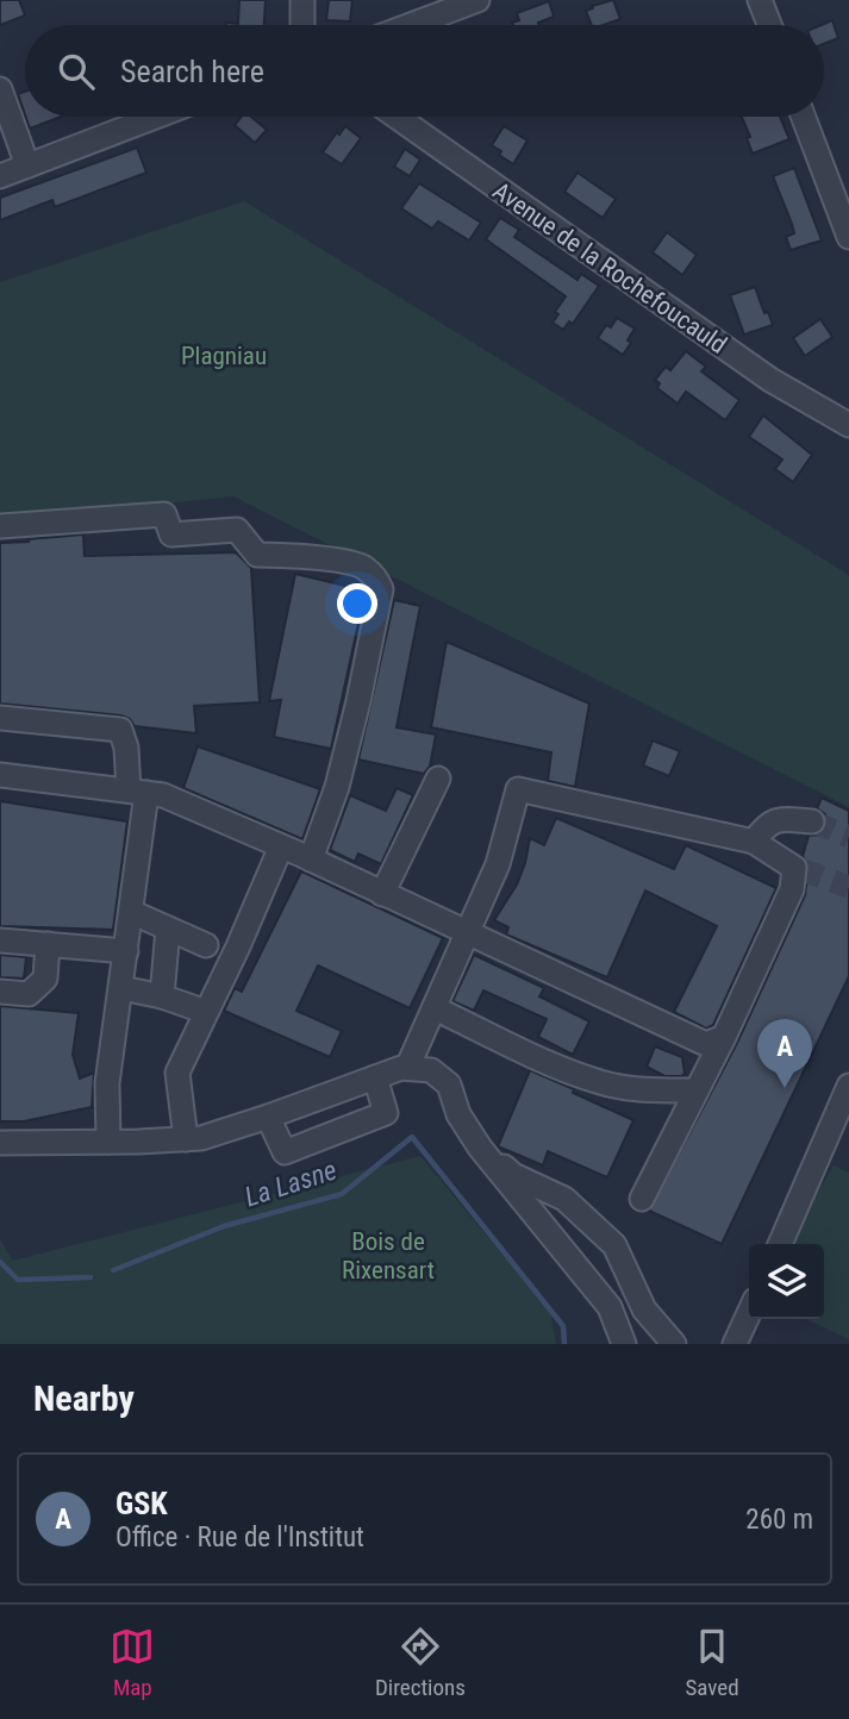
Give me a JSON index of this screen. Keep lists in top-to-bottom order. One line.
{"streets":{"street":["Avenue de la Rochefoucauld"]},"water":["La Lasne"],"parks":["Plagniau","Bois de Rixensart"],"page":{"search":"Search here","pins":"A","heading":"Nearby","list":[{"mark":"A","name":"GSK","note":"Office · Rue de l'Institut","value":"260 m"}],"nav":["Map","Directions","Saved"]}}
